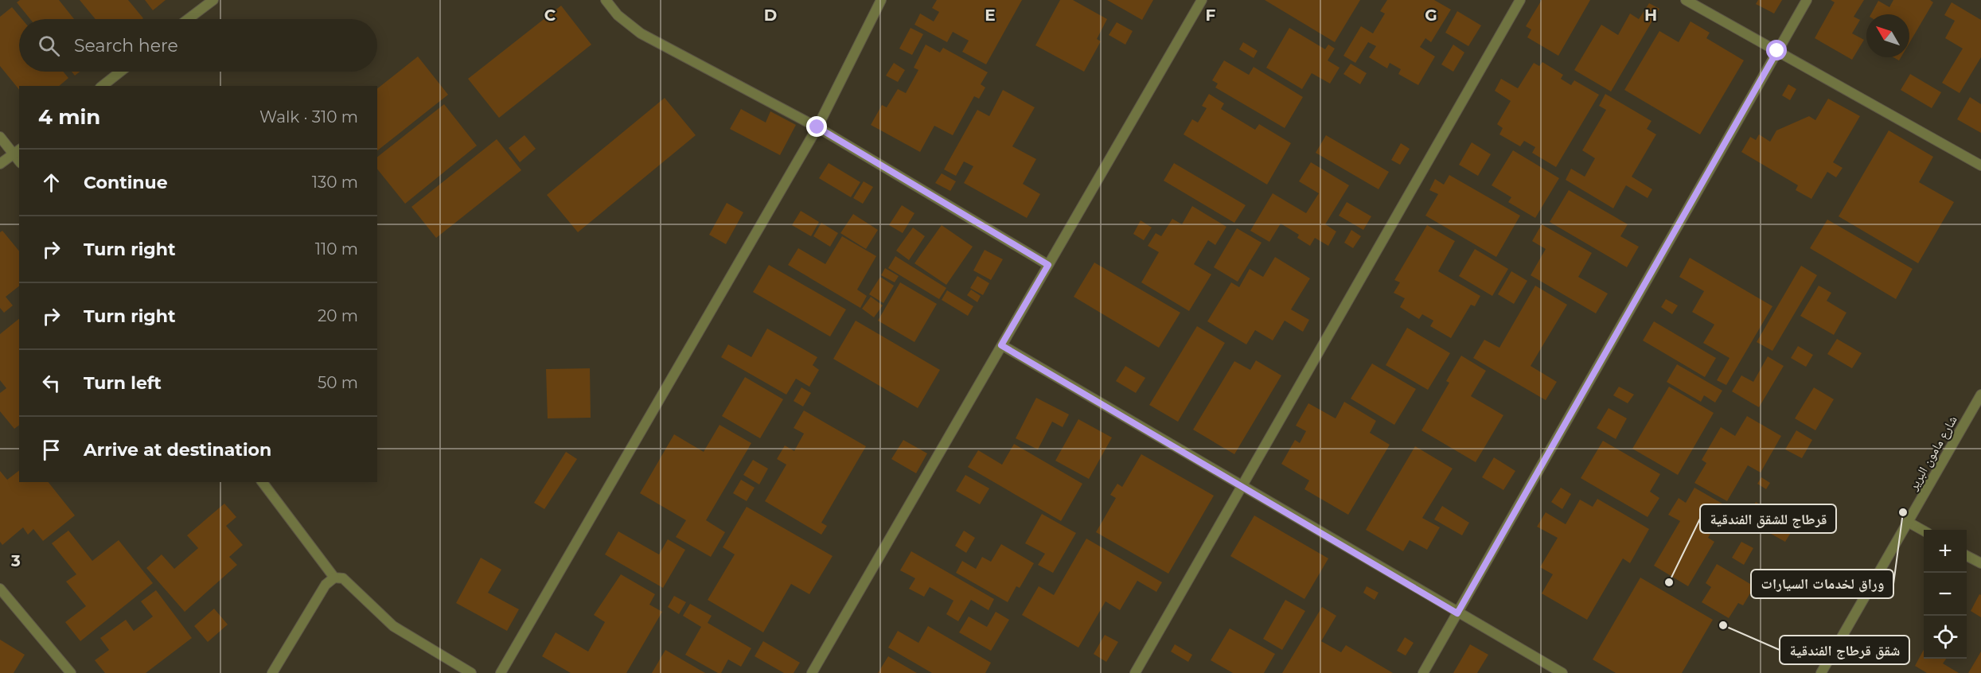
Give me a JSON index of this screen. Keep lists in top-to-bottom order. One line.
{"streets":{"street":["شارع مامون البرير"]},"places":["وراق لخدمات السيارات","قرطاج للشقق الفندقية","شقق قرطاج الفندقية"],"north":"top left","page":{"search":"Search here","heading":["4 min","Walk · 310 m"],"list":[["Continue","130 m"],["Turn right","110 m"],["Turn right","20 m"],["Turn left","50 m"],"Arrive at destination"],"map_buttons":["+","−"]},"grid":{"columns":["C","D","E","F","G","H"],"rows":["3"]}}
